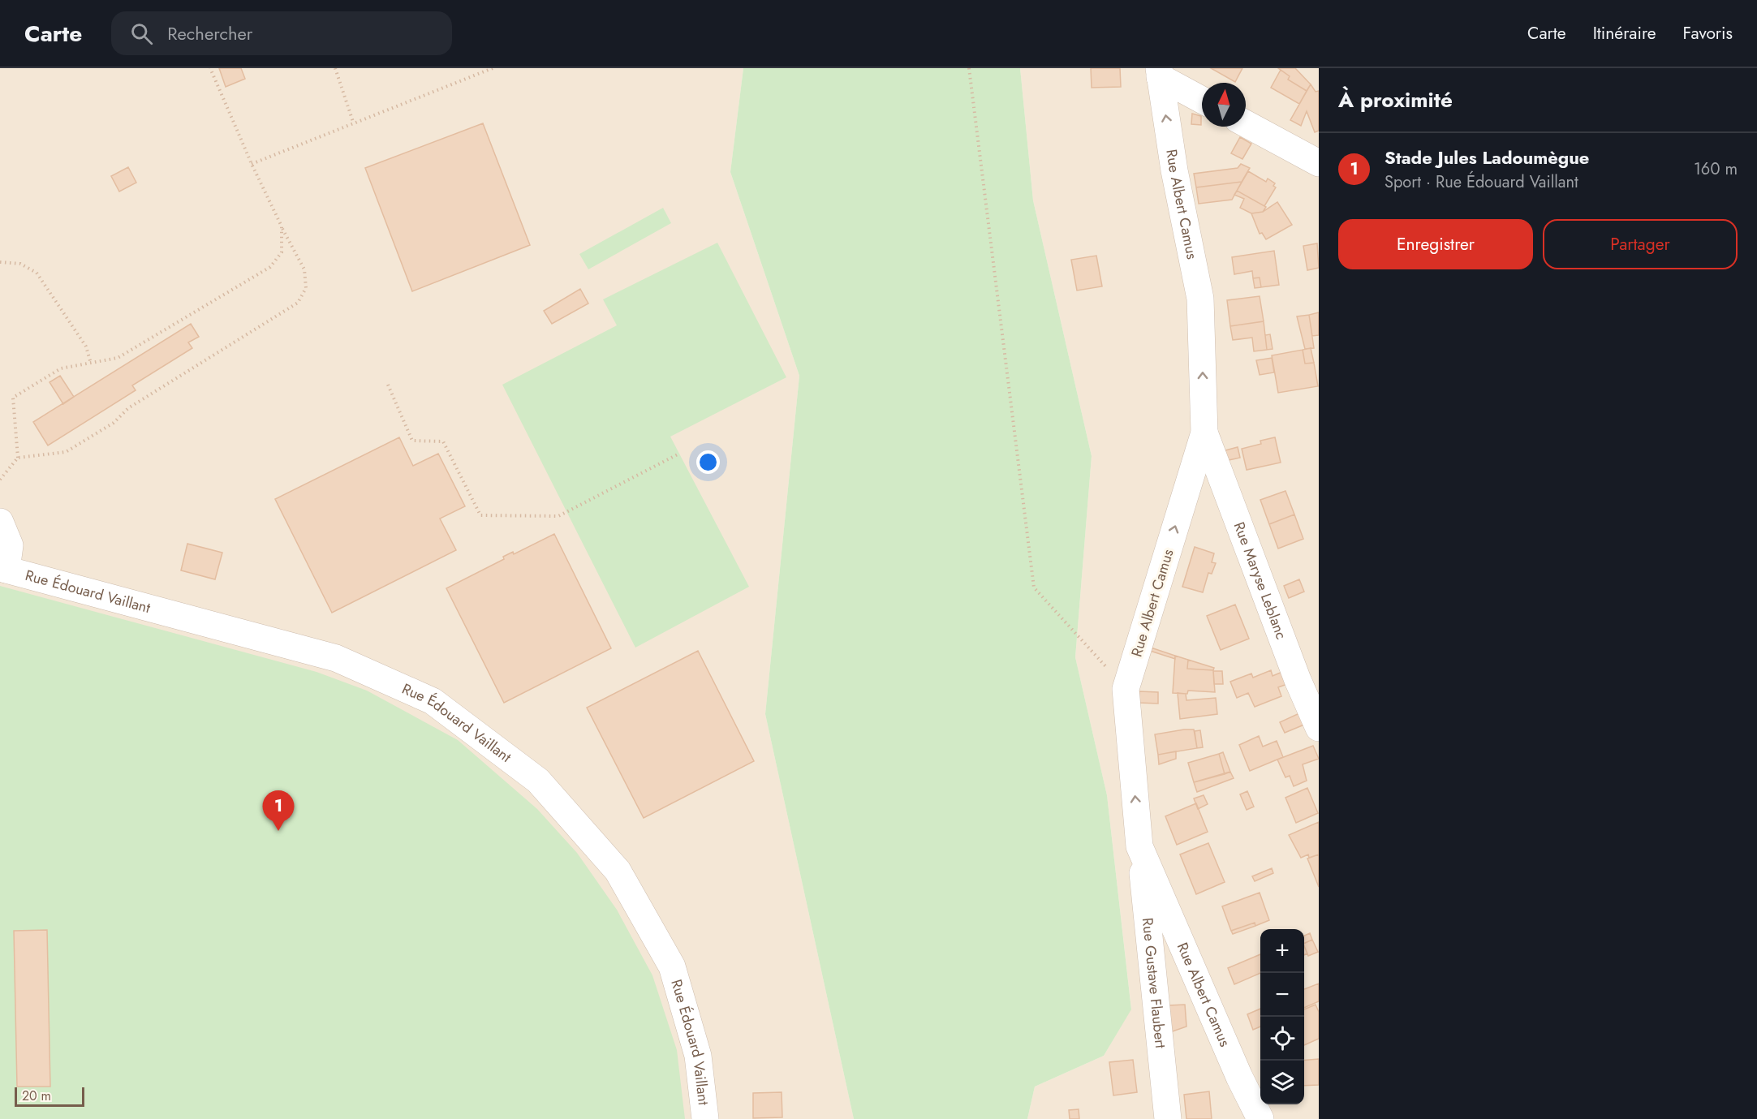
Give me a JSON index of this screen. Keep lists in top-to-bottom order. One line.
{"streets":{"street":["Rue Albert Camus","Rue Maryse Leblanc","Rue Édouard Vaillant","Rue Gustave Flaubert"]},"crossings":[["Rue Albert Camus","Rue Maryse Leblanc"],["Rue Albert Camus","Rue Gustave Flaubert"]],"one_way":["Rue Albert Camus"],"scale_bar":"20 m","north":"top","page":{"header":"Carte","search":"Rechercher","nav":["Carte","Itinéraire","Favoris"],"heading":"À proximité","list":[{"mark":"1","name":"Stade Jules Ladoumègue","note":"Sport · Rue Édouard Vaillant","value":"160 m"}],"buttons":["Enregistrer","Partager"],"pins":"1","map_buttons":["+","−"],"scale":"20 m"}}
